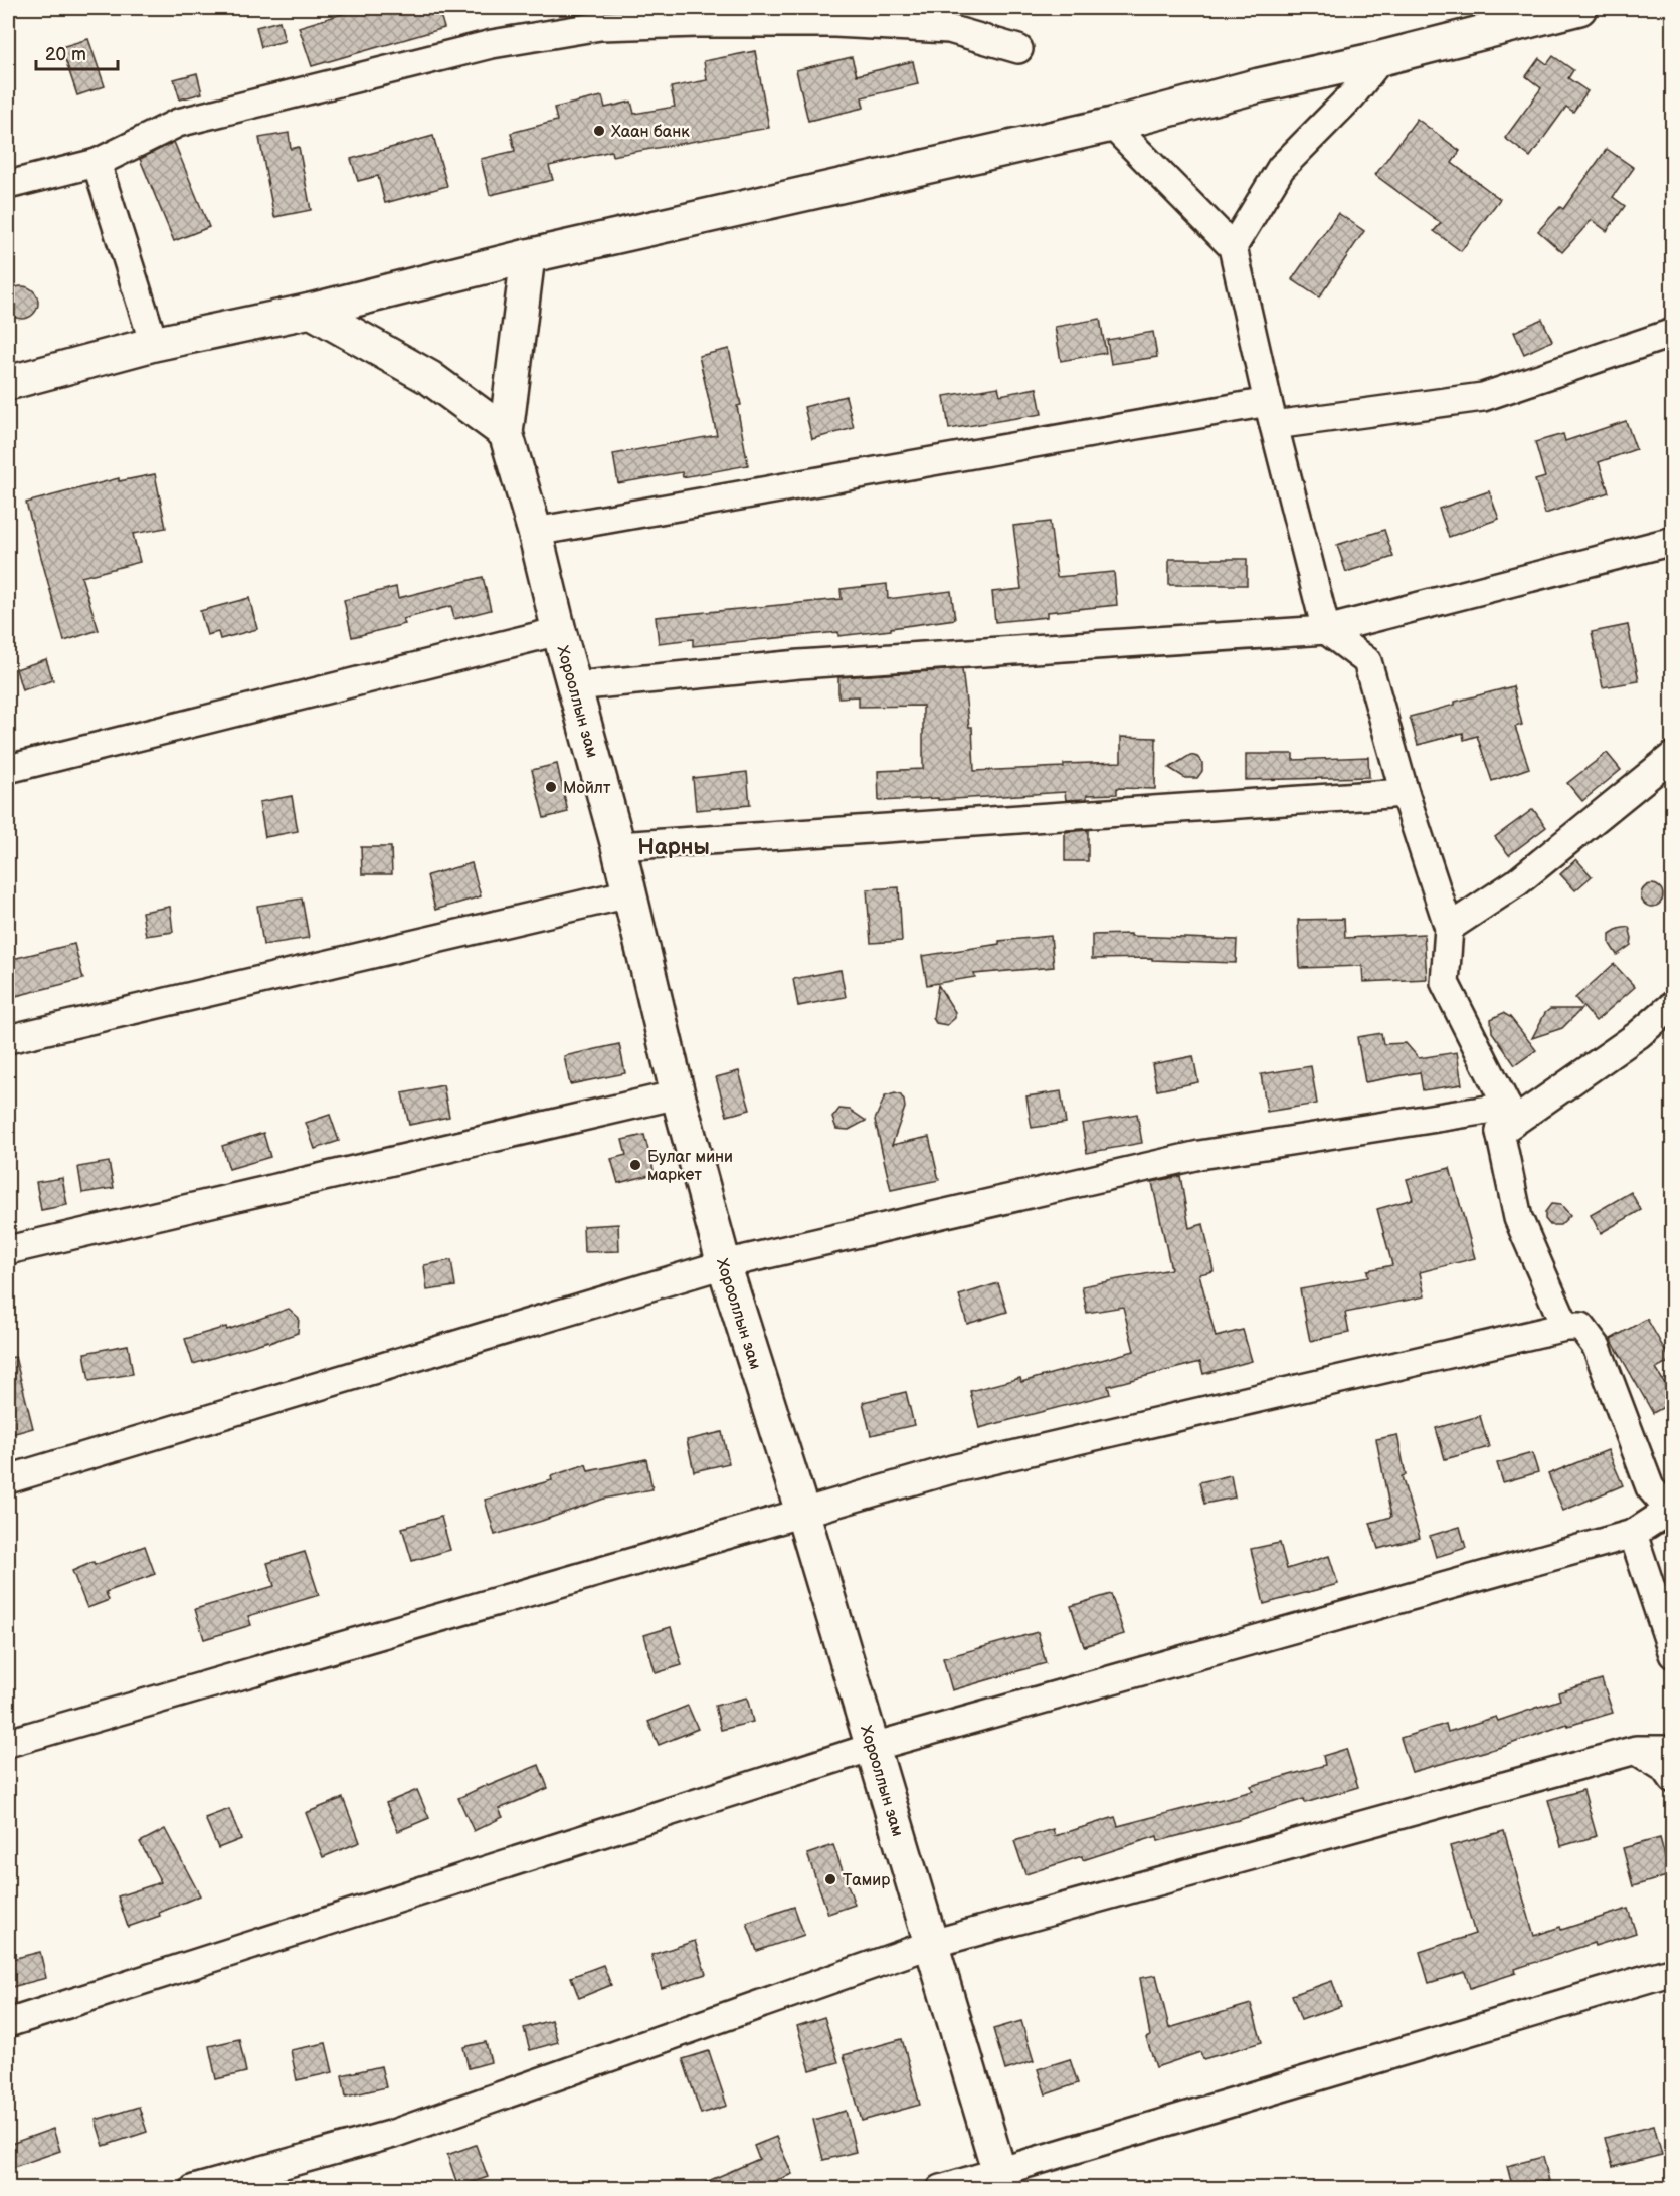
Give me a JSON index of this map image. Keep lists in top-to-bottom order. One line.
{"streets":{"street":["Хорооллын зам"]},"districts":["Нарны"],"places":["Хаан банк","Мойлт","Булаг мини маркет","Тамир"],"scale_bar":"20 m"}
